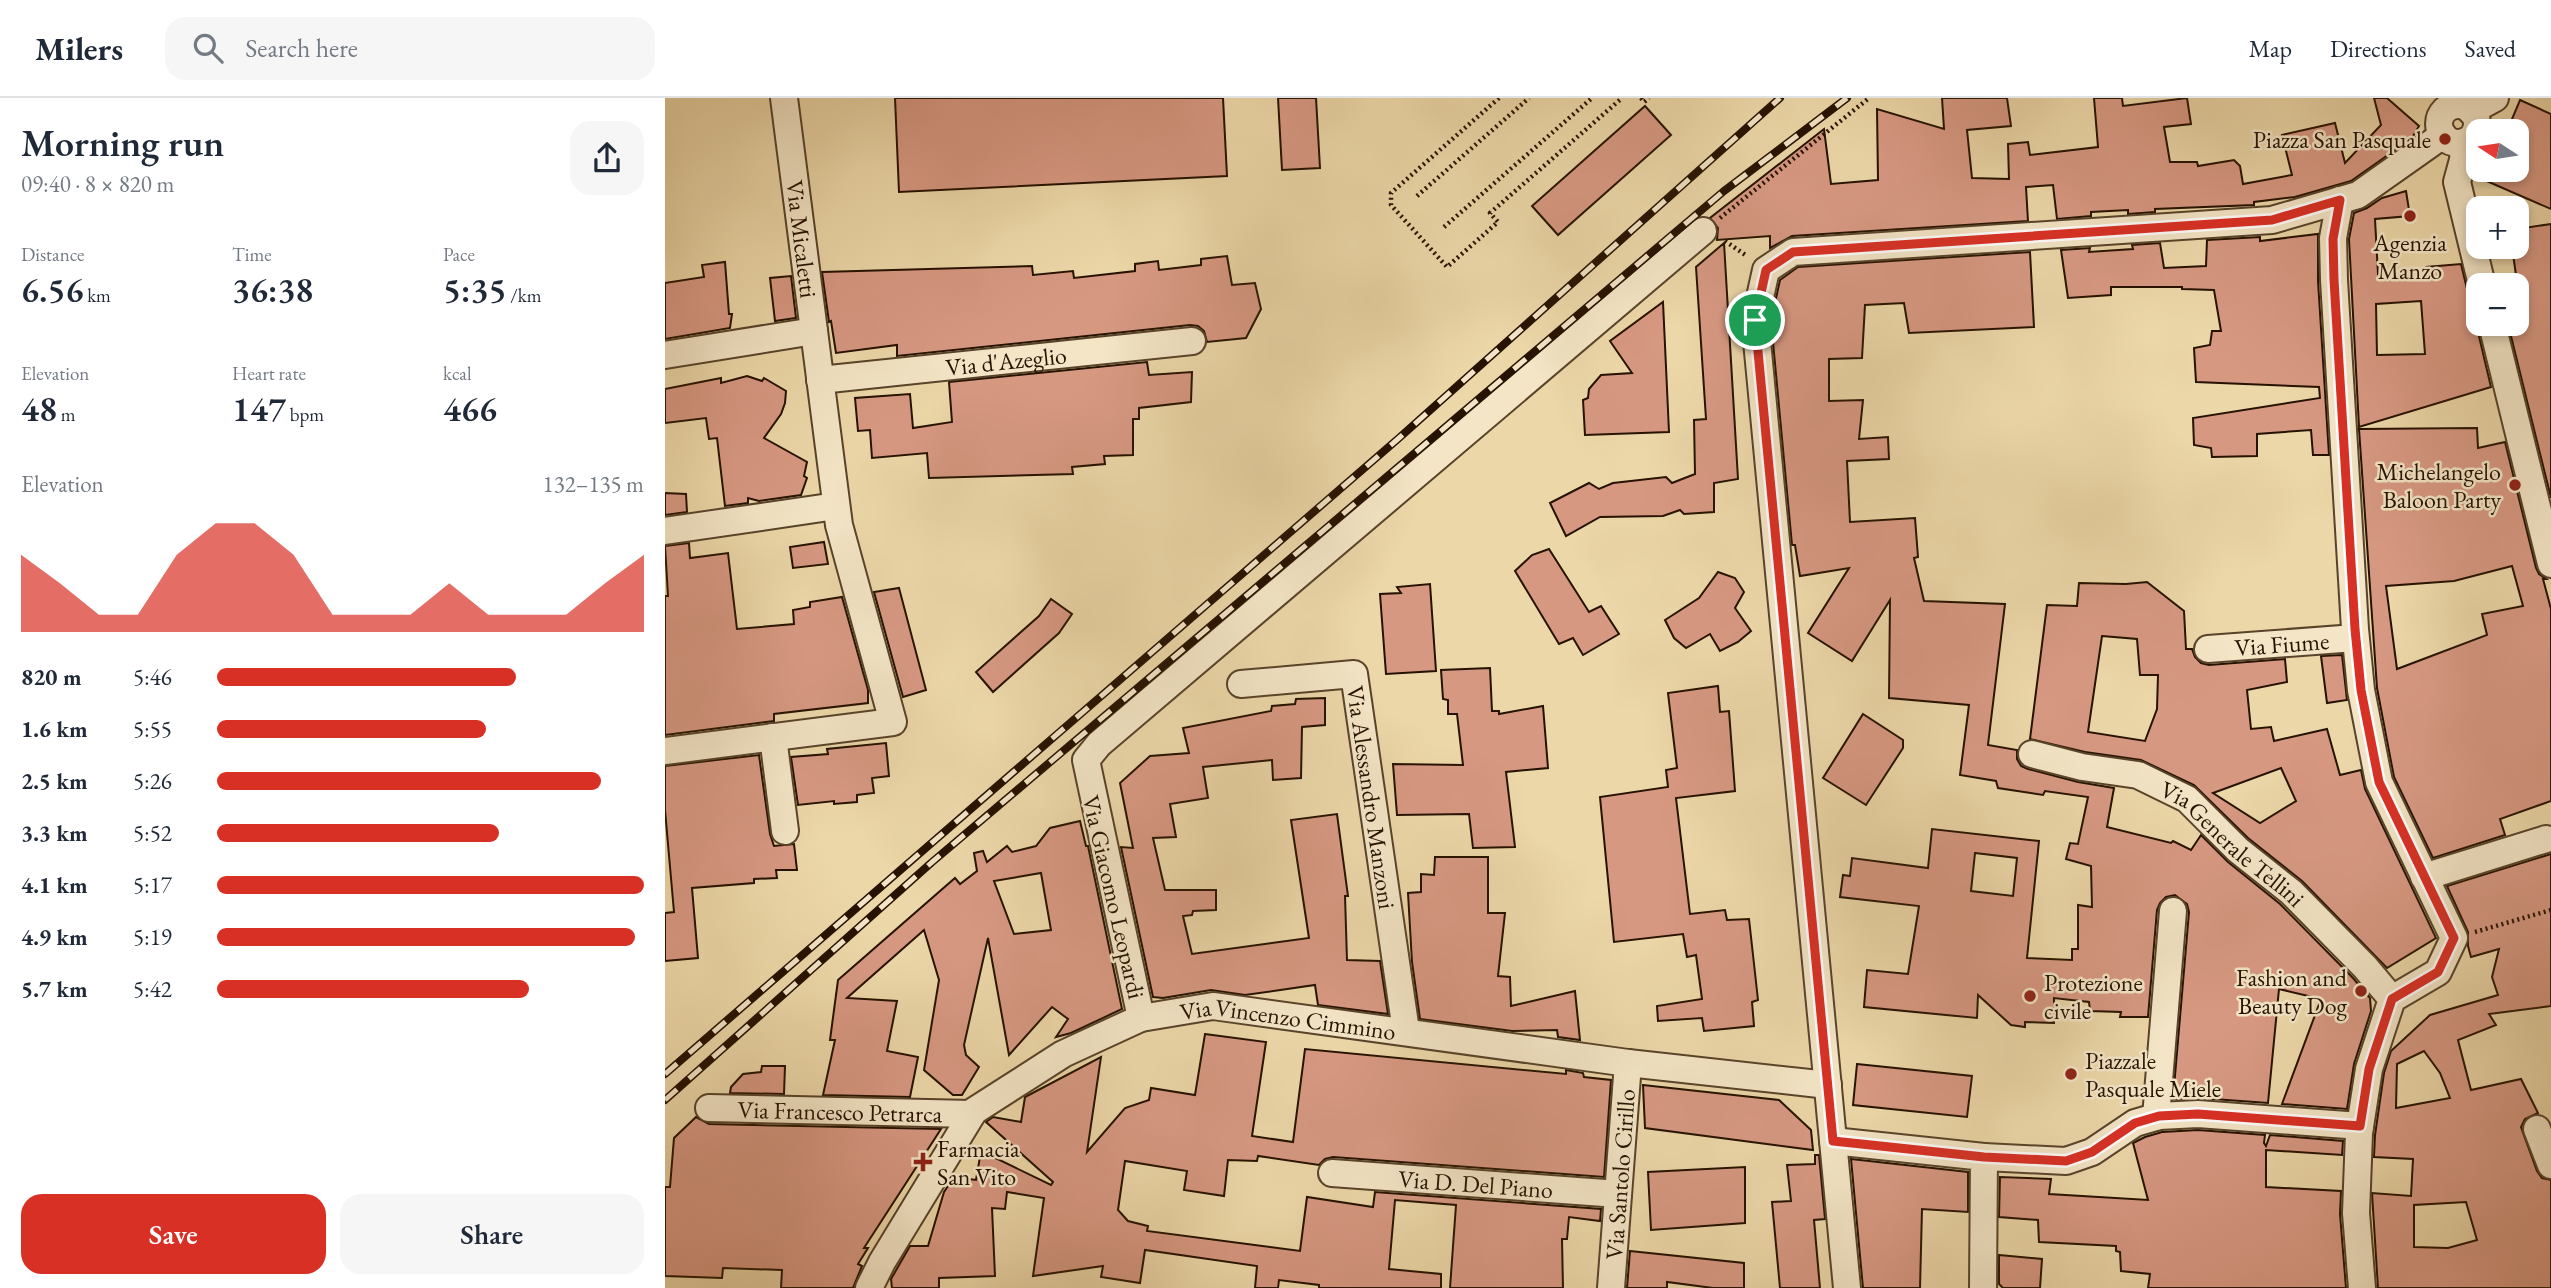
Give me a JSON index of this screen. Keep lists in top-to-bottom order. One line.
{"streets":{"street":["Via Micaletti","Via d'Azeglio","Via Fiume","Via Alessandro Manzoni","Via Generale Tellini","Via Giacomo Leopardi","Via Vincenzo Cimmino","Via Francesco Petrarca","Via Santolo Cirillo","Via D. Del Piano"]},"crossings":[["Via Micaletti","Via d'Azeglio"],["Via Alessandro Manzoni","Via Vincenzo Cimmino"],["Via Giacomo Leopardi","Via Vincenzo Cimmino"],["Via Vincenzo Cimmino","Via Francesco Petrarca"],["Via Vincenzo Cimmino","Via Santolo Cirillo"],["Via Santolo Cirillo","Via D. Del Piano"]],"places":{"other":["Piazza San Pasquale","Agenzia Manzo","Michelangelo Baloon Party","Fashion and Beauty Dog","Protezione civile","Piazzale Pasquale Miele"],"health":["Farmacia San Vito"]},"north":"left","page":{"header":"Milers","search":"Search here","nav":["Map","Directions","Saved"],"heading":["Morning run","09:40 · 8 × 820 m"],"map_buttons":["+","−"],"stats":[["Distance","6.56 km"],["Time","36:38"],["Pace","5:35 /km"],["Elevation","48 m"],["Heart rate","147 bpm"],["kcal","466"]],"chart":["Elevation","132–135 m"],"list":[{"name":"820 m","note":"5:46"},{"name":"1.6 km","note":"5:55"},{"name":"2.5 km","note":"5:26"},{"name":"3.3 km","note":"5:52"},{"name":"4.1 km","note":"5:17"},{"name":"4.9 km","note":"5:19"},{"name":"5.7 km","note":"5:42"}],"buttons":["Save","Share"]}}
